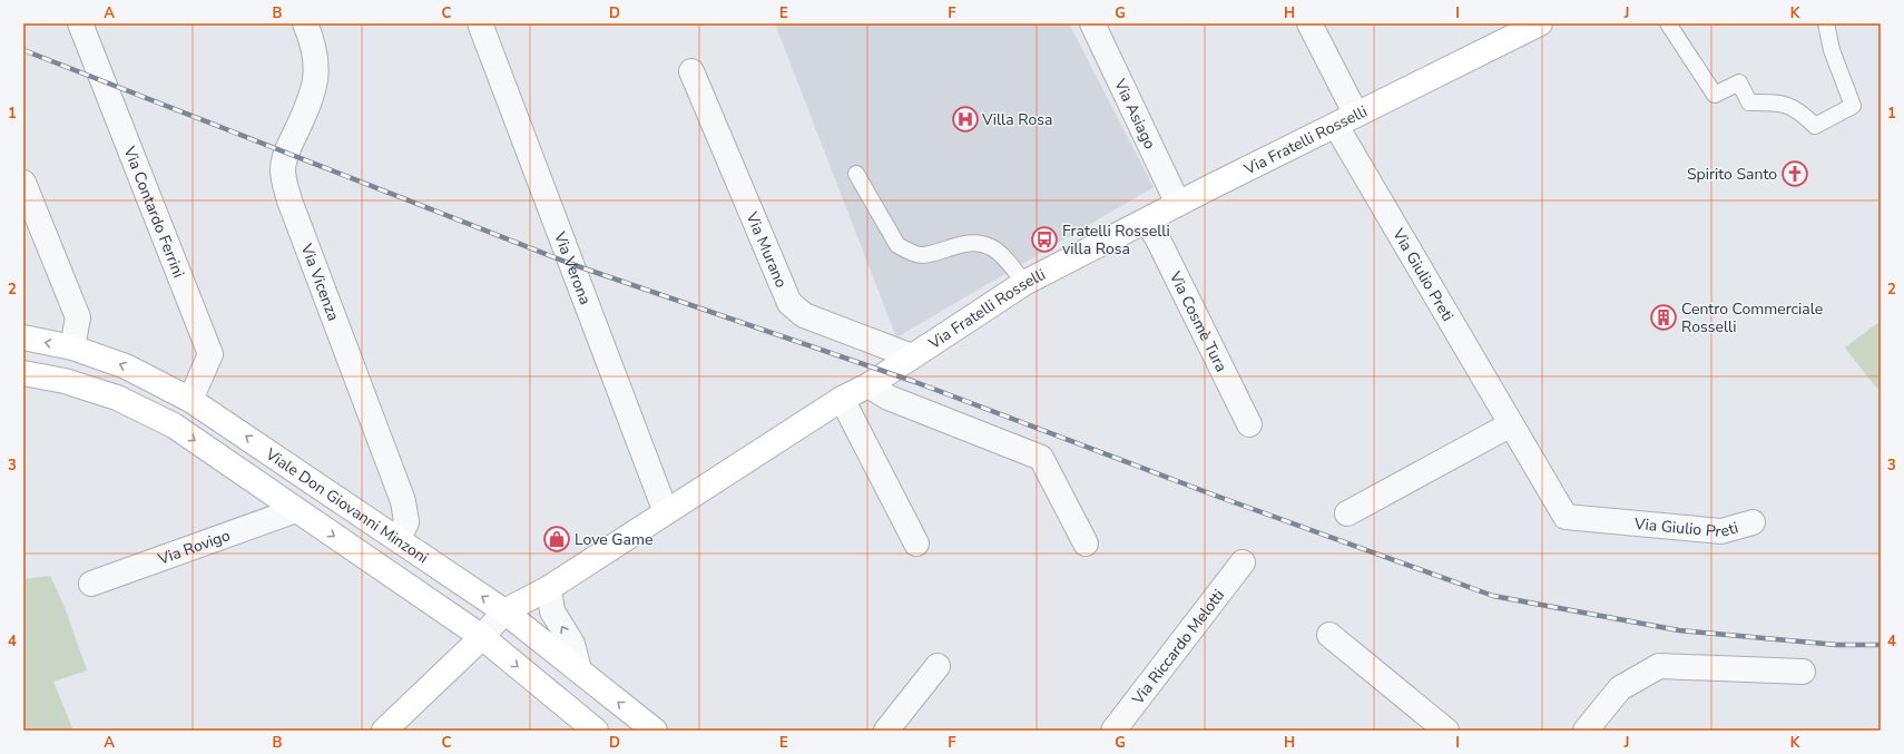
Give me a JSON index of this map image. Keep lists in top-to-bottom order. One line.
{"streets":{"main road":["Via Fratelli Rosselli","Viale Don Giovanni Minzoni"],"street":["Via Asiago","Via Contardo Ferrini","Via Murano","Via Verona","Via Giulio Preti","Via Vicenza","Via Cosmè Tura","Via Rovigo","Via Riccardo Melotti"]},"crossings":[["Via Asiago","Via Fratelli Rosselli"],["Via Fratelli Rosselli","Via Murano"],["Via Fratelli Rosselli","Via Verona"],["Via Fratelli Rosselli","Via Giulio Preti"],["Via Fratelli Rosselli","Via Cosmè Tura"],["Via Fratelli Rosselli","Viale Don Giovanni Minzoni"],["Via Contardo Ferrini","Viale Don Giovanni Minzoni"],["Via Vicenza","Viale Don Giovanni Minzoni"],["Viale Don Giovanni Minzoni","Via Rovigo"]],"places":{"hospital":["Villa Rosa"],"church":["Spirito Santo"],"bus stop":["Fratelli Rosselli villa Rosa"],"building":["Centro Commerciale Rosselli"],"shop":["Love Game"]},"grid":{"columns":["A","B","C","D","E","F","G","H","I","J","K"],"rows":["1","2","3","4"]}}
